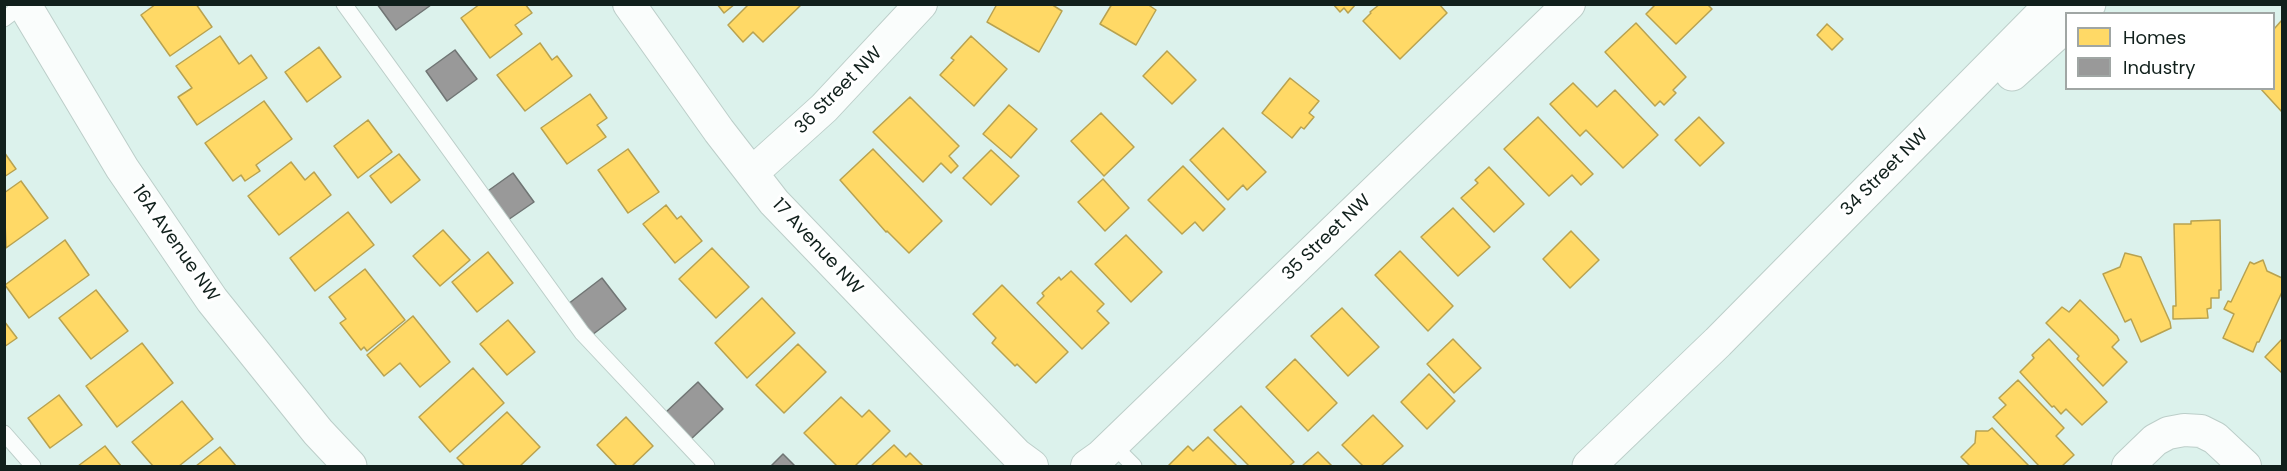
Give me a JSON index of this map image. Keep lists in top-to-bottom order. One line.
{"streets":{"main road":["34 Street NW","16A Avenue NW"],"street":["36 Street NW","35 Street NW","17 Avenue NW"]},"crossings":[["36 Street NW","17 Avenue NW"]],"legend":["Homes","Industry"]}
